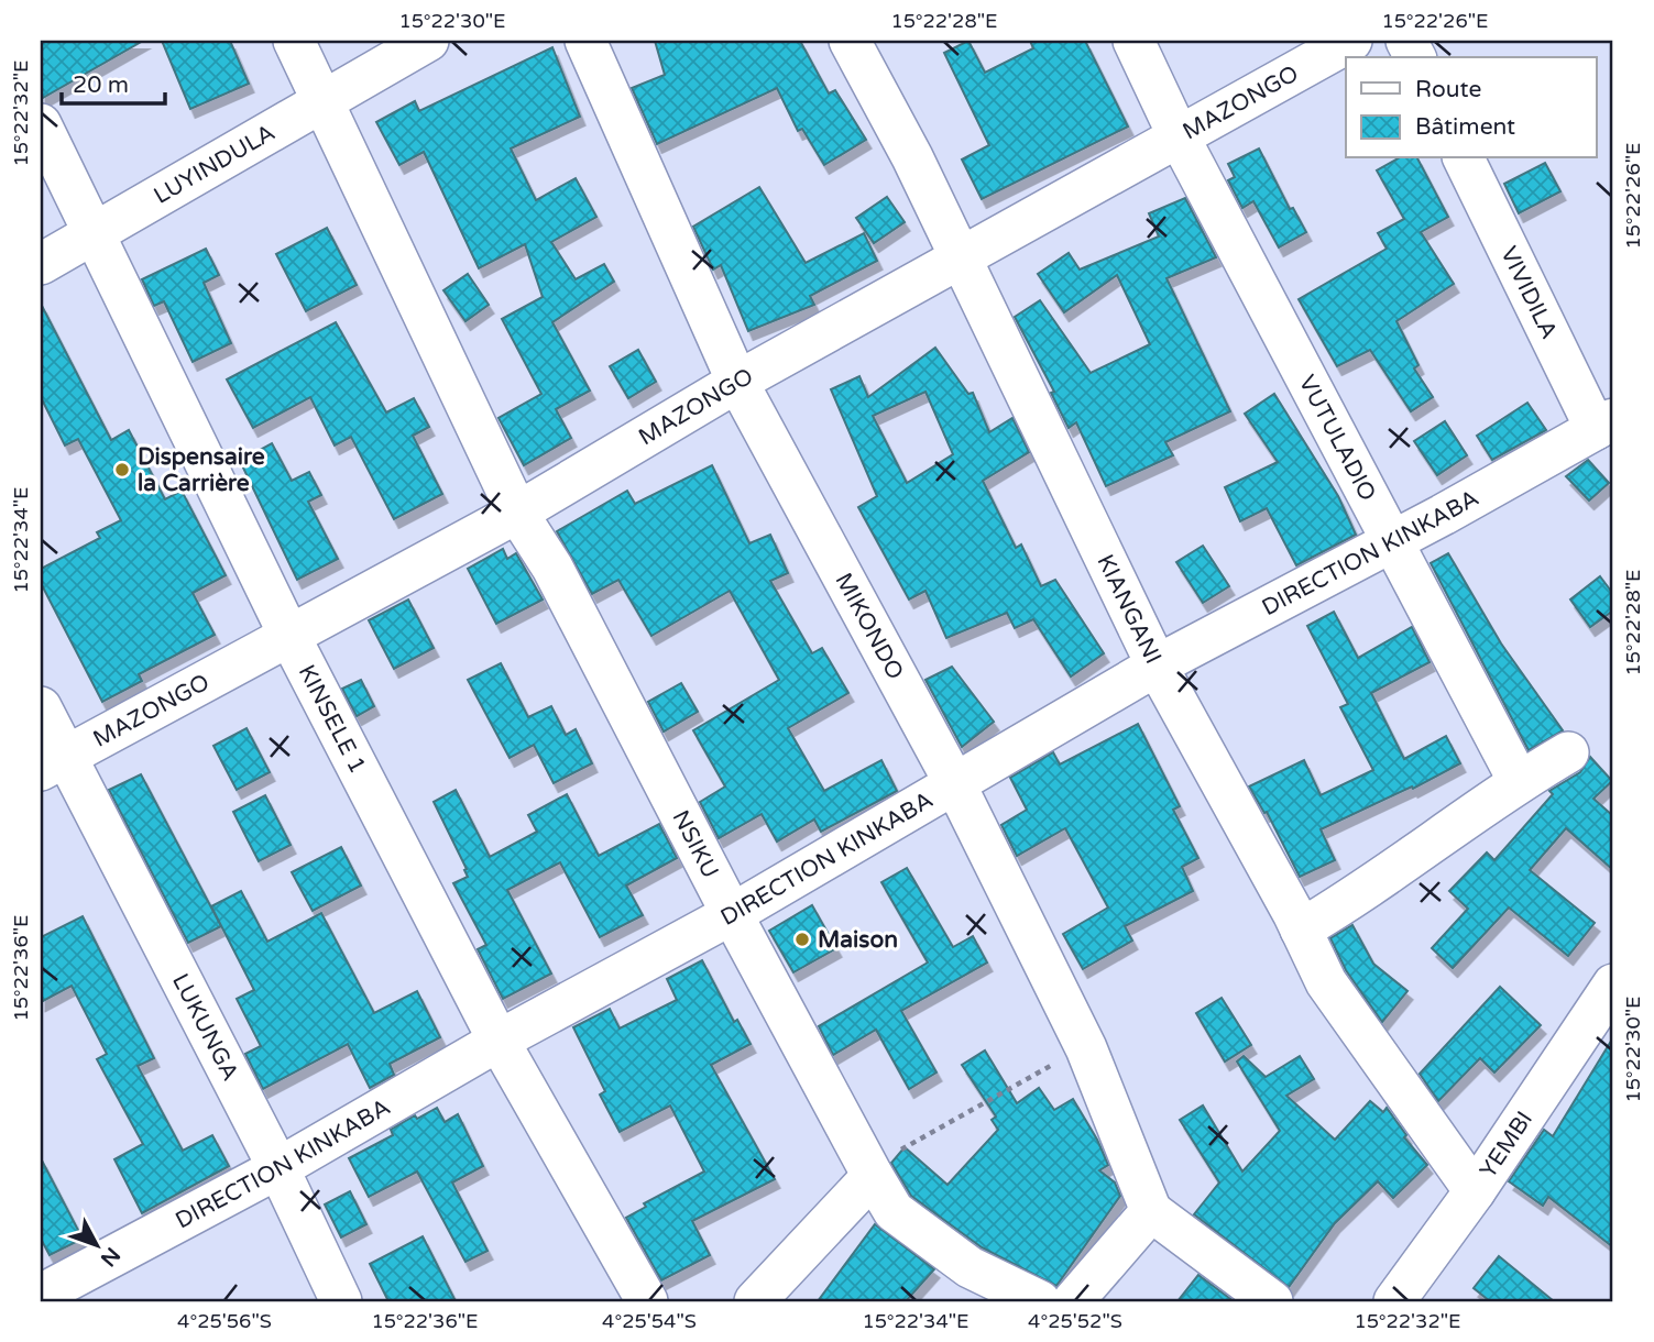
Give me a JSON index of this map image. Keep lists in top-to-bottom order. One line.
{"streets":{"street":["MAZONGO","LUYINDULA","VIVIDILA","VUTULADIO","DIRECTION KINKABA","KIANGANI","MIKONDO","KINSELE 1","NSIKU","LUKUNGA","YEMBI"]},"crossings":[["MAZONGO","VUTULADIO"],["MAZONGO","KIANGANI"],["MAZONGO","MIKONDO"],["MAZONGO","KINSELE 1"],["MAZONGO","NSIKU"],["MAZONGO","LUKUNGA"],["LUYINDULA","KINSELE 1"],["LUYINDULA","NSIKU"],["VIVIDILA","DIRECTION KINKABA"],["VUTULADIO","DIRECTION KINKABA"],["DIRECTION KINKABA","KIANGANI"],["DIRECTION KINKABA","MIKONDO"],["DIRECTION KINKABA","KINSELE 1"],["DIRECTION KINKABA","NSIKU"],["DIRECTION KINKABA","LUKUNGA"],["KIANGANI","YEMBI"]],"places":["Dispensaire la Carrière","Maison"],"legend":["Route","Bâtiment"],"scale_bar":"20 m","north":"bottom right","coordinates":["15°22'30\"E","15°22'28\"E","15°22'26\"E","15°22'32\"E","15°22'34\"E","15°22'36\"E","4°25'56\"S","4°25'54\"S","4°25'52\"S"]}
